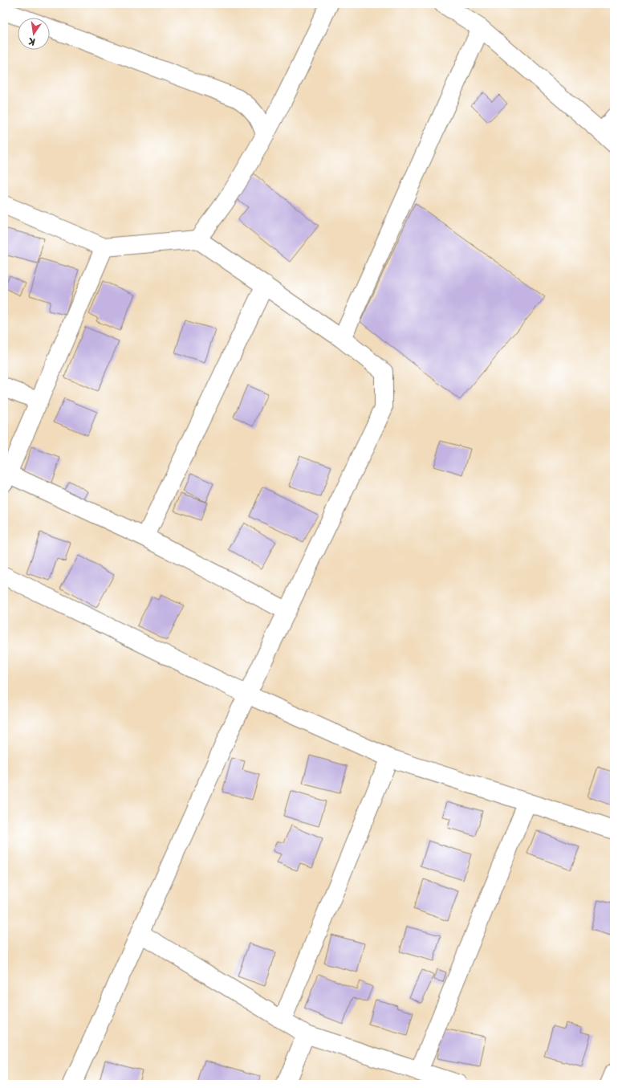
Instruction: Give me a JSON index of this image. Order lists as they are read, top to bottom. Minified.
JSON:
{"north":"bottom"}
